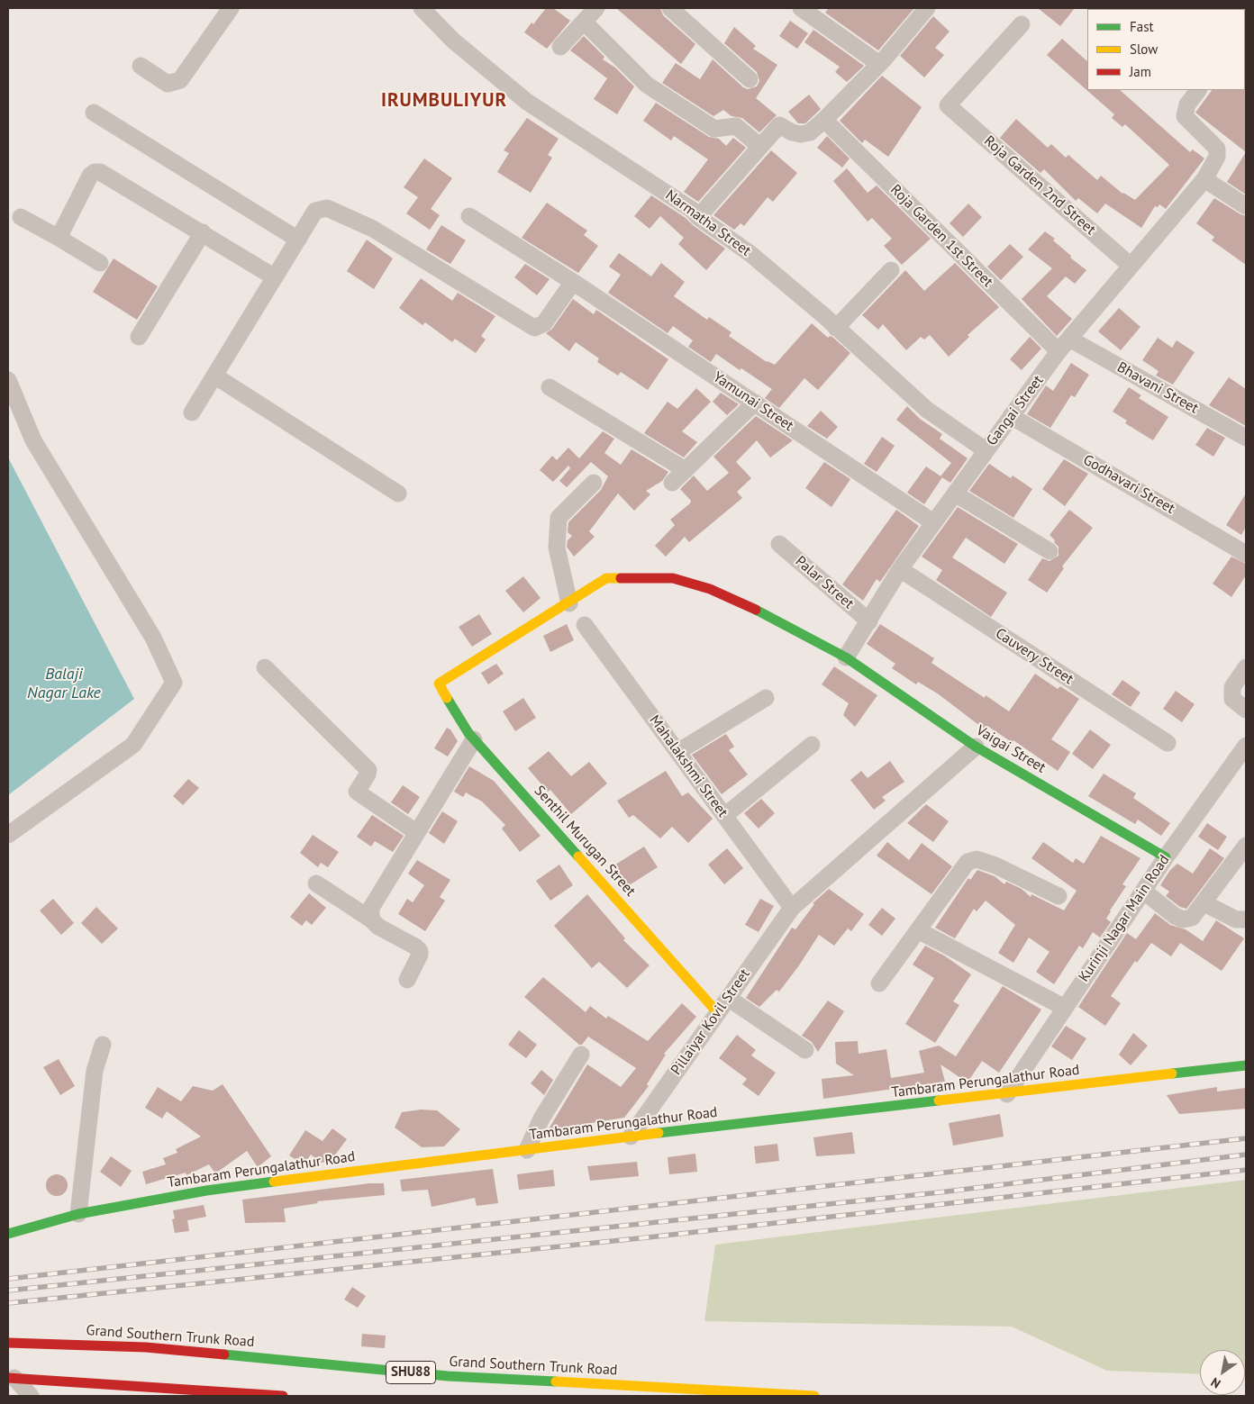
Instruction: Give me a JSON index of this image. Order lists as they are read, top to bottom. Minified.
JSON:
{"streets":{"street":["Roja Garden 2nd Street","Narmatha Street","Roja Garden 1st Street","Bhavani Street","Yamunai Street","Gangai Street","Godhavari Street","Palar Street","Cauvery Street","Vaigai Street","Mahalakshmi Street","Senthil Murugan Street","Kurinji Nagar Main Road","Pillaiyar Kovil Street","Tambaram Perungalathur Road","Grand Southern Trunk Road","SHU88"]},"crossings":[["Roja Garden 2nd Street","Gangai Street"],["Narmatha Street","Gangai Street"],["Roja Garden 1st Street","Gangai Street"],["Bhavani Street","Gangai Street"],["Yamunai Street","Gangai Street"],["Gangai Street","Godhavari Street"],["Gangai Street","Palar Street"],["Gangai Street","Cauvery Street"],["Gangai Street","Vaigai Street"],["Vaigai Street","Senthil Murugan Street"],["Vaigai Street","Kurinji Nagar Main Road"],["Vaigai Street","Pillaiyar Kovil Street"],["Mahalakshmi Street","Pillaiyar Kovil Street"],["Senthil Murugan Street","Pillaiyar Kovil Street"],["Kurinji Nagar Main Road","Tambaram Perungalathur Road"],["Pillaiyar Kovil Street","Tambaram Perungalathur Road"]],"districts":["IRUMBULIYUR"],"water":["Balaji Nagar Lake"],"legend":["Fast","Slow","Jam"],"north":"bottom left"}
